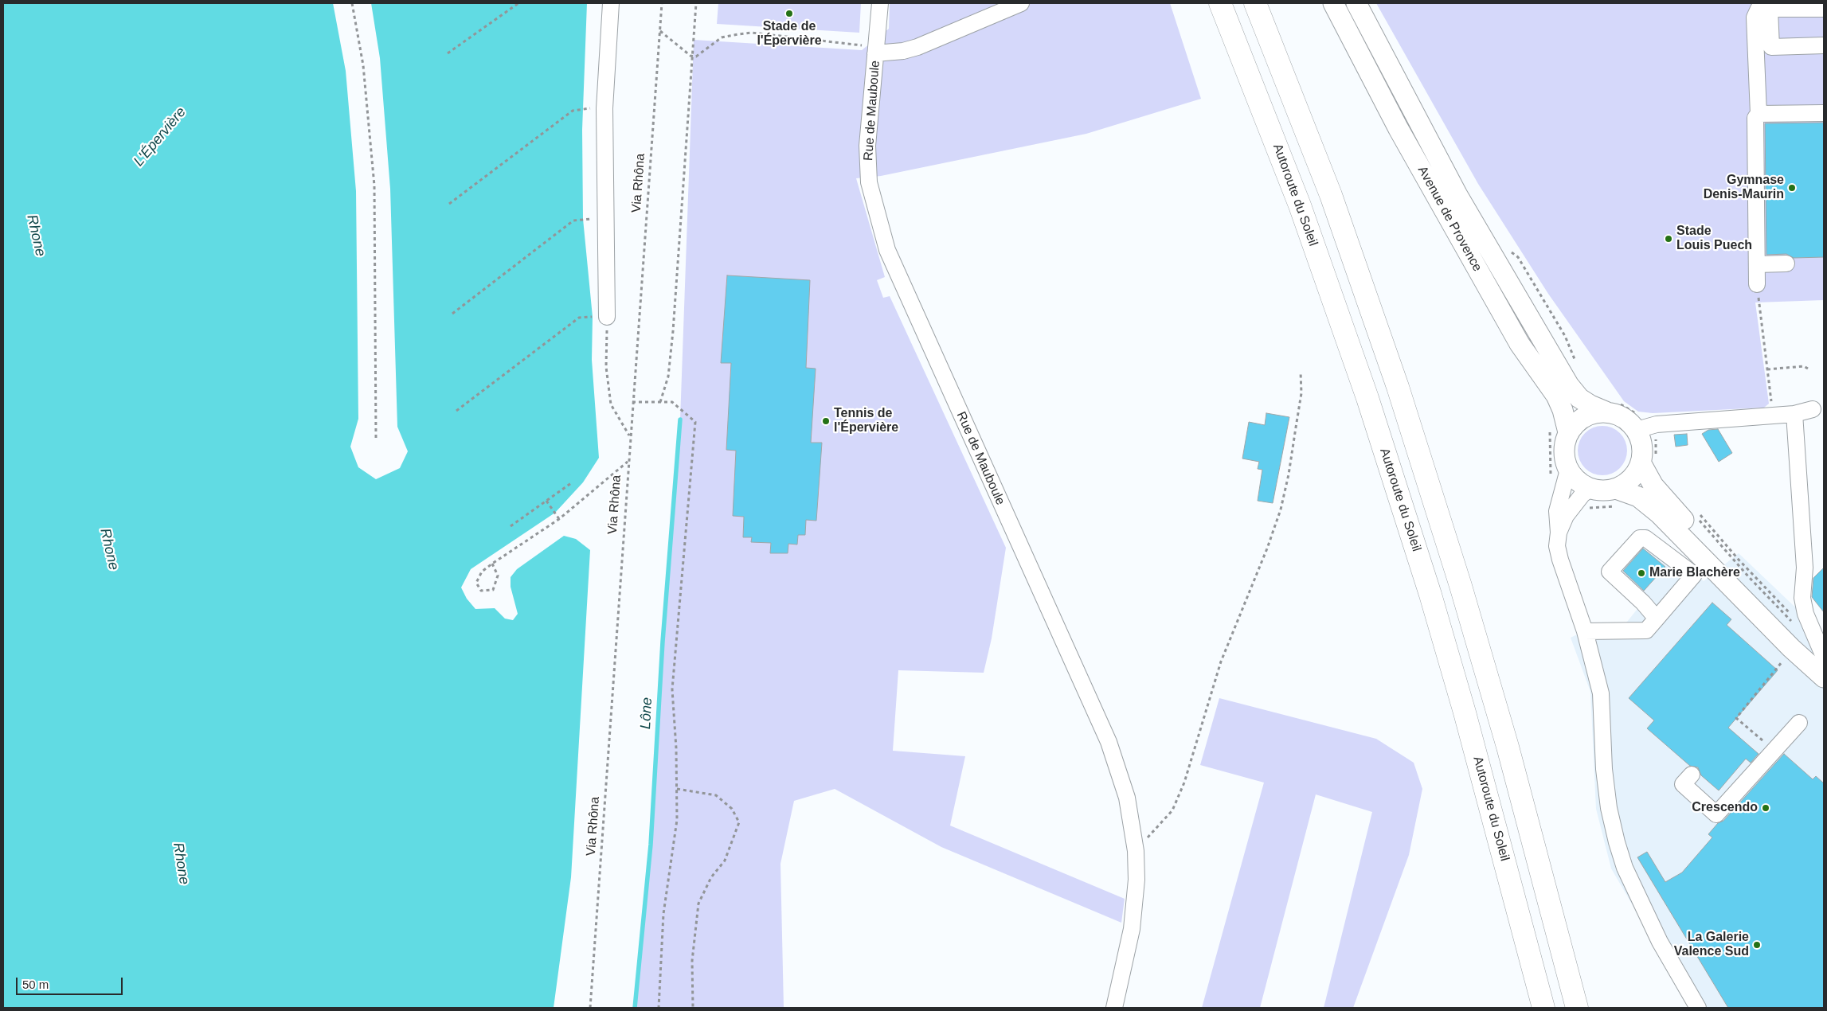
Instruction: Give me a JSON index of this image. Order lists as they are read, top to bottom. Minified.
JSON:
{"streets":{"highway":["Autoroute du Soleil"],"main road":["Avenue de Provence"],"street":["Rue de Mauboule"],"path":["Via Rhôna"]},"water":["L'Épervière","Rhone","Lône"],"places":["Stade de l'Épervière","Gymnase Denis-Maurin","Stade Louis Puech","Tennis de l'Épervière","Marie Blachère","Crescendo","La Galerie Valence Sud"],"scale_bar":"50 m"}
